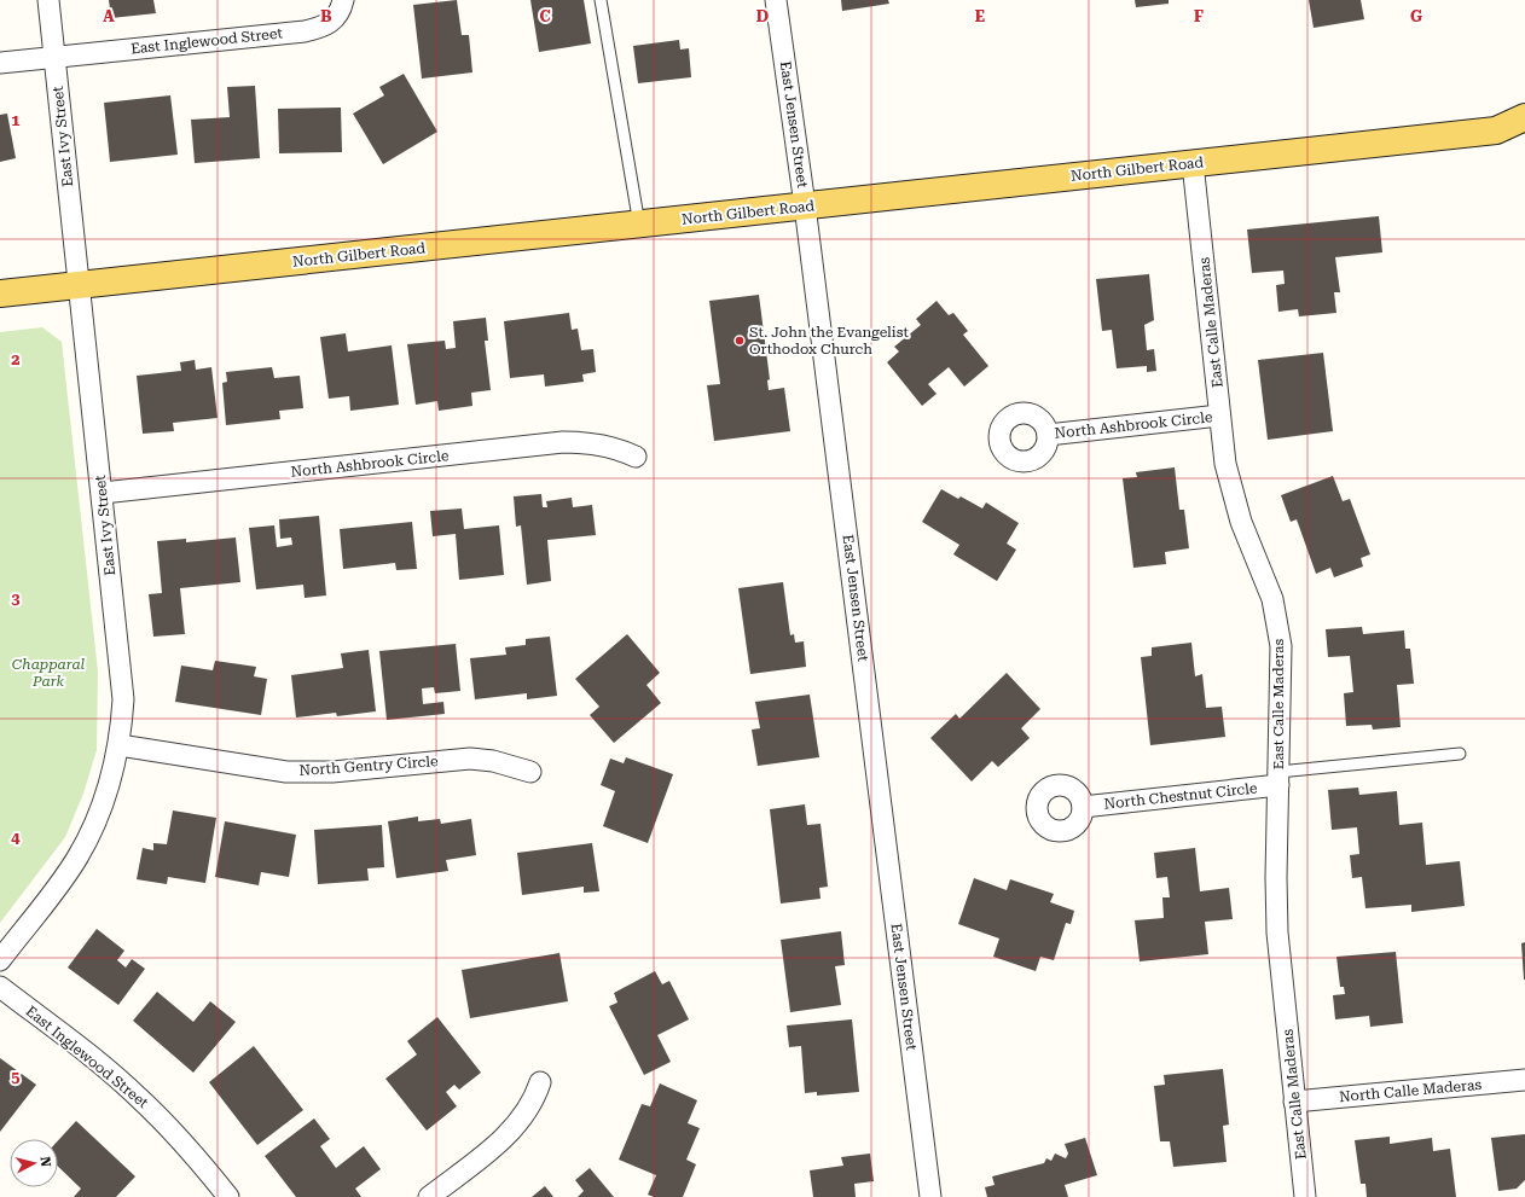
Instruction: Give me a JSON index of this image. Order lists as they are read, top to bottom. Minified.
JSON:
{"streets":{"main road":["North Gilbert Road"],"street":["East Inglewood Street","East Jensen Street","East Ivy Street","East Calle Maderas","North Ashbrook Circle","North Gentry Circle","North Chestnut Circle","North Calle Maderas"]},"crossings":[["East Inglewood Street","East Ivy Street"],["East Jensen Street","North Gilbert Road"],["East Ivy Street","North Gilbert Road"],["East Ivy Street","North Ashbrook Circle"],["East Ivy Street","North Gentry Circle"],["North Gilbert Road","East Calle Maderas"],["East Calle Maderas","North Ashbrook Circle"],["East Calle Maderas","North Chestnut Circle"],["East Calle Maderas","North Calle Maderas"]],"parks":["Chapparal Park"],"places":["St. John the Evangelist Orthodox Church"],"north":"right","grid":{"columns":["A","B","C","D","E","F","G"],"rows":["1","2","3","4","5"]}}
